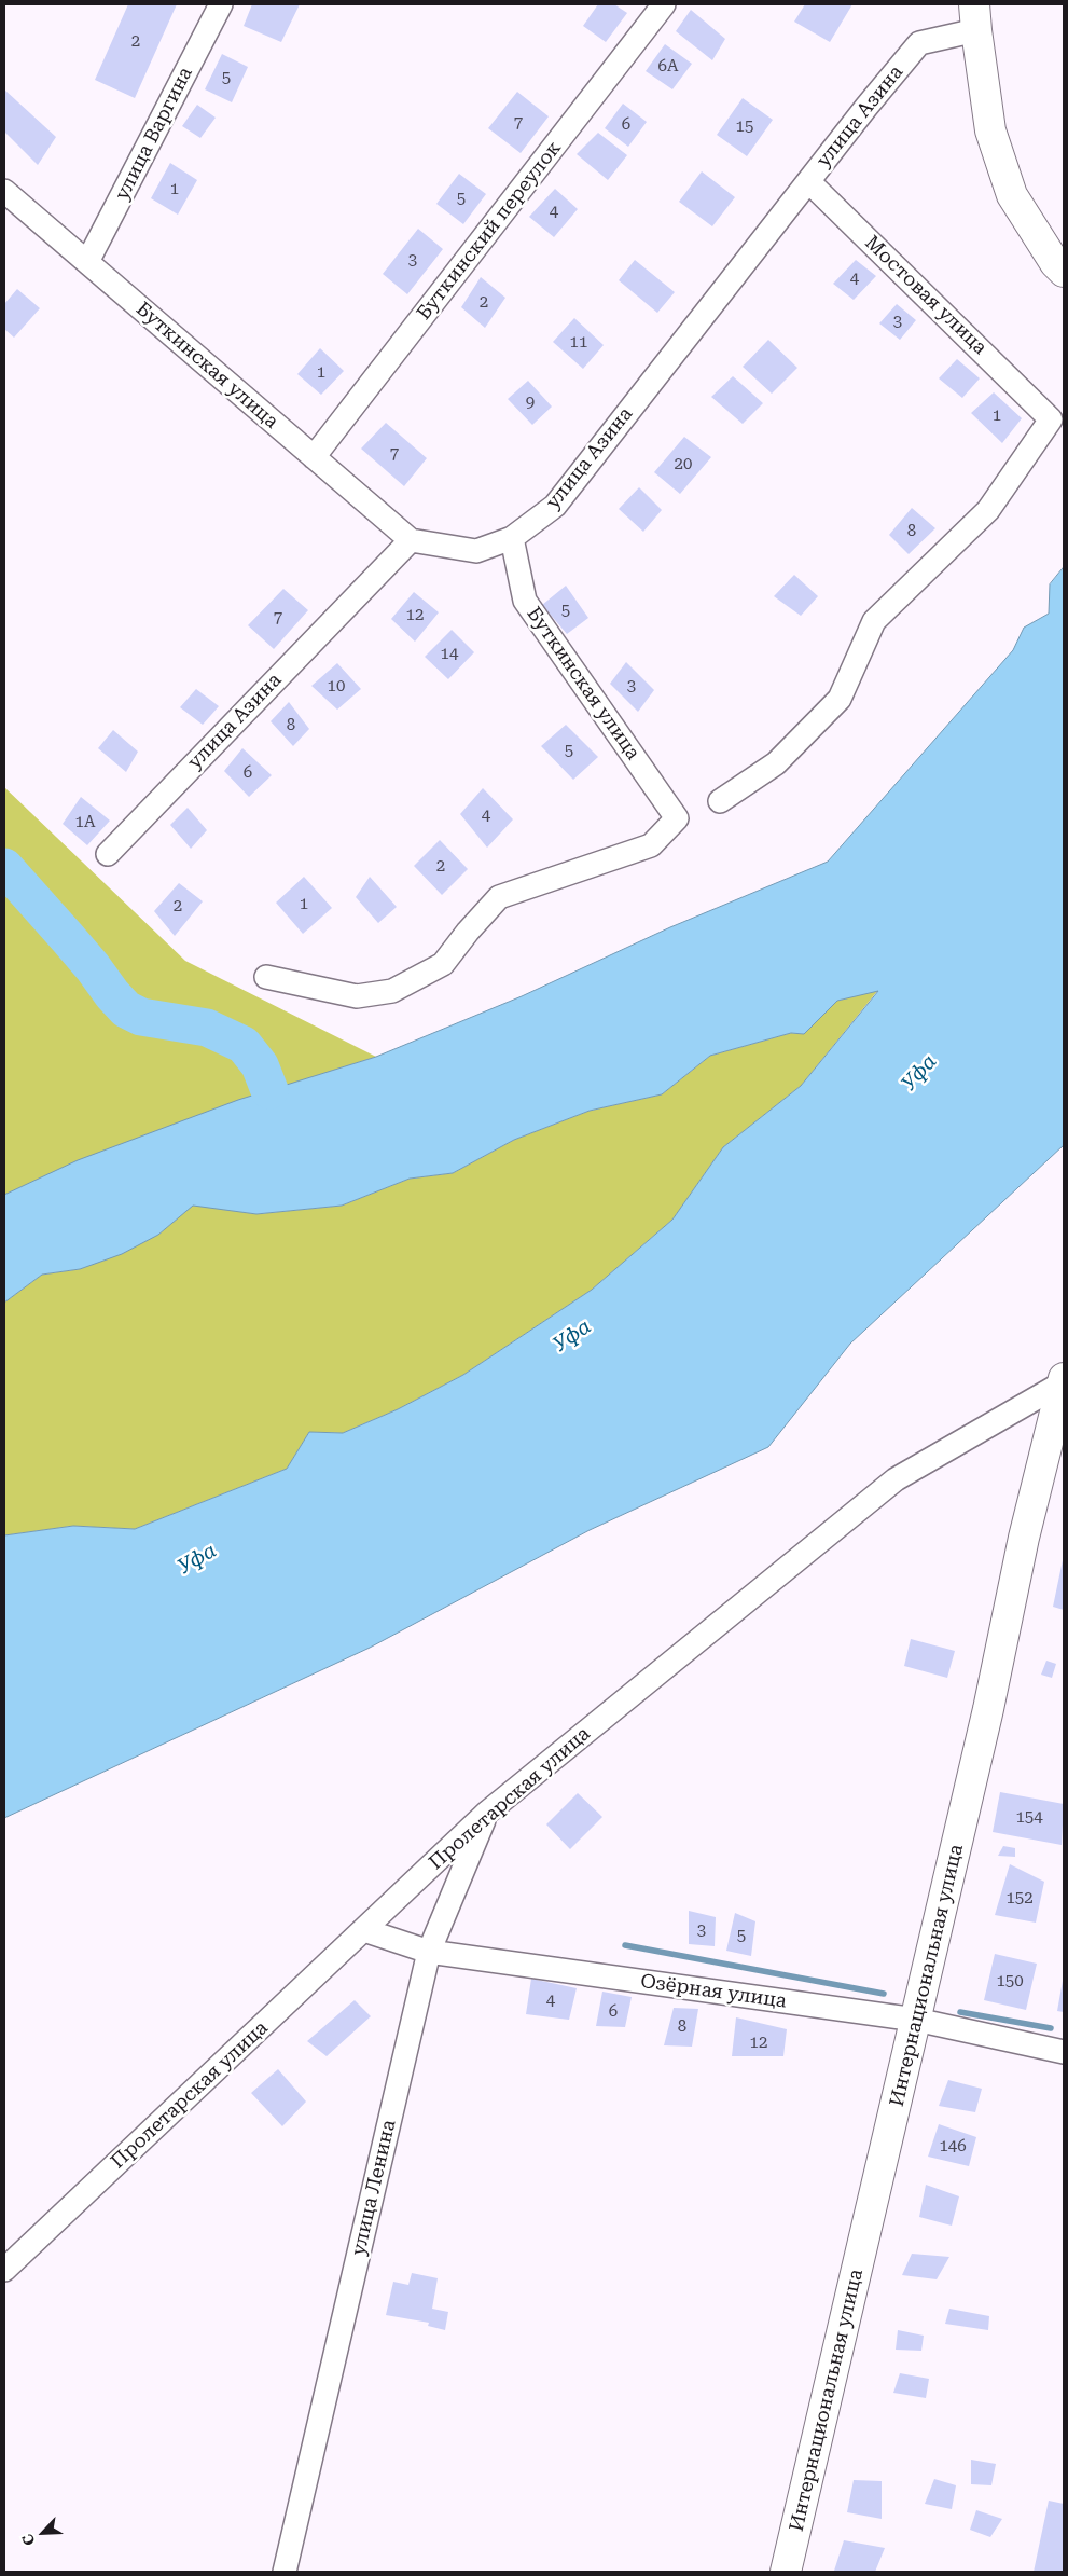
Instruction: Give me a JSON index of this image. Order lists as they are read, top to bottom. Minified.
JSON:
{"streets":{"main road":["Интернациональная улица"],"street":["улица Азина","улица Варгина","Буткинский переулок","Мостовая улица","Буткинская улица","Пролетарская улица","Озёрная улица","улица Ленина"]},"crossings":[["улица Азина","Мостовая улица"],["улица Азина","Буткинская улица"],["улица Варгина","Буткинская улица"],["Буткинский переулок","Буткинская улица"],["Пролетарская улица","Интернациональная улица"],["Пролетарская улица","Озёрная улица"],["Пролетарская улица","улица Ленина"],["Интернациональная улица","Озёрная улица"],["Озёрная улица","улица Ленина"]],"water":["Уфа"],"house_numbers":["2","6А","5","7","6","15","1","5","4","3","4","2","3","11","1","9","1","7","20","8","5","12","7","14","10","3","8","5","6","4","1А","2","1","2","154","152","3","5","150","4","6","8","12","146"],"north":"bottom left"}
